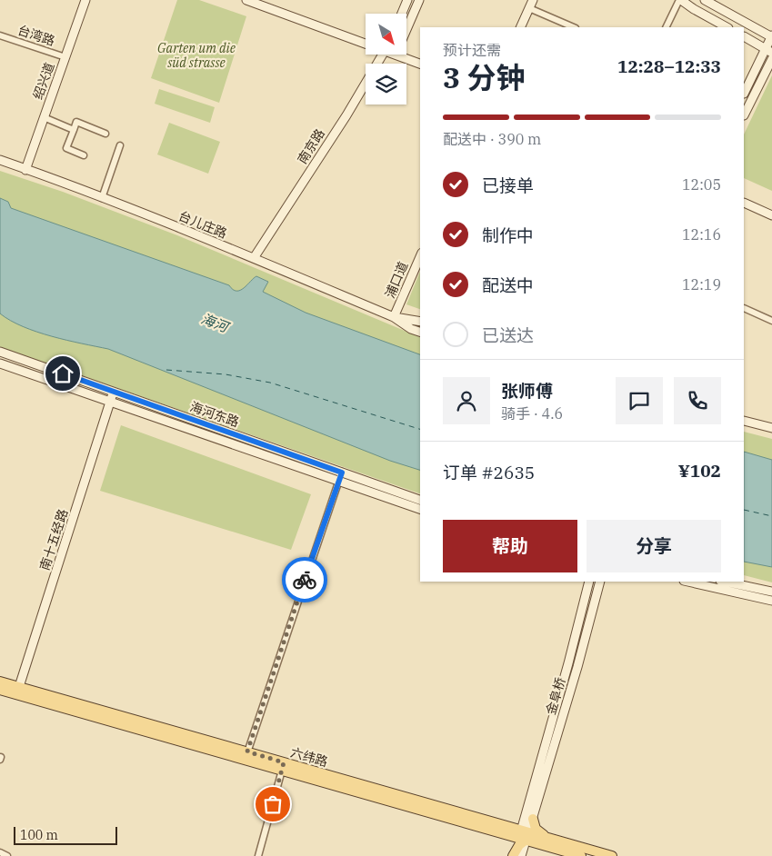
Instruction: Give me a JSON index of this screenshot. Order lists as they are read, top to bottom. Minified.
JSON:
{"streets":{"main road":["绍兴道","南京路","台儿庄路","浦口道","海河东路","南十五经路","金阜桥","六纬路"],"street":["台湾路"]},"crossings":[["台湾路","绍兴道"],["绍兴道","台儿庄路"],["南京路","台儿庄路"],["台儿庄路","浦口道"],["海河东路","南十五经路"],["南十五经路","六纬路"]],"water":["海河"],"parks":["Garten um die süd strasse"],"scale_bar":"100 m","north":"bottom right","page":{"heading":["3 分钟","预计还需","12:28–12:33"],"panel":["张师傅","骑手 · 4.6","订单 #2635","¥102"],"bar":"配送中 · 390 m","list":[["已接单","12:05"],["制作中","12:16"],["配送中","12:19"],"已送达"],"buttons":["帮助","分享"],"scale":"100 m"}}
